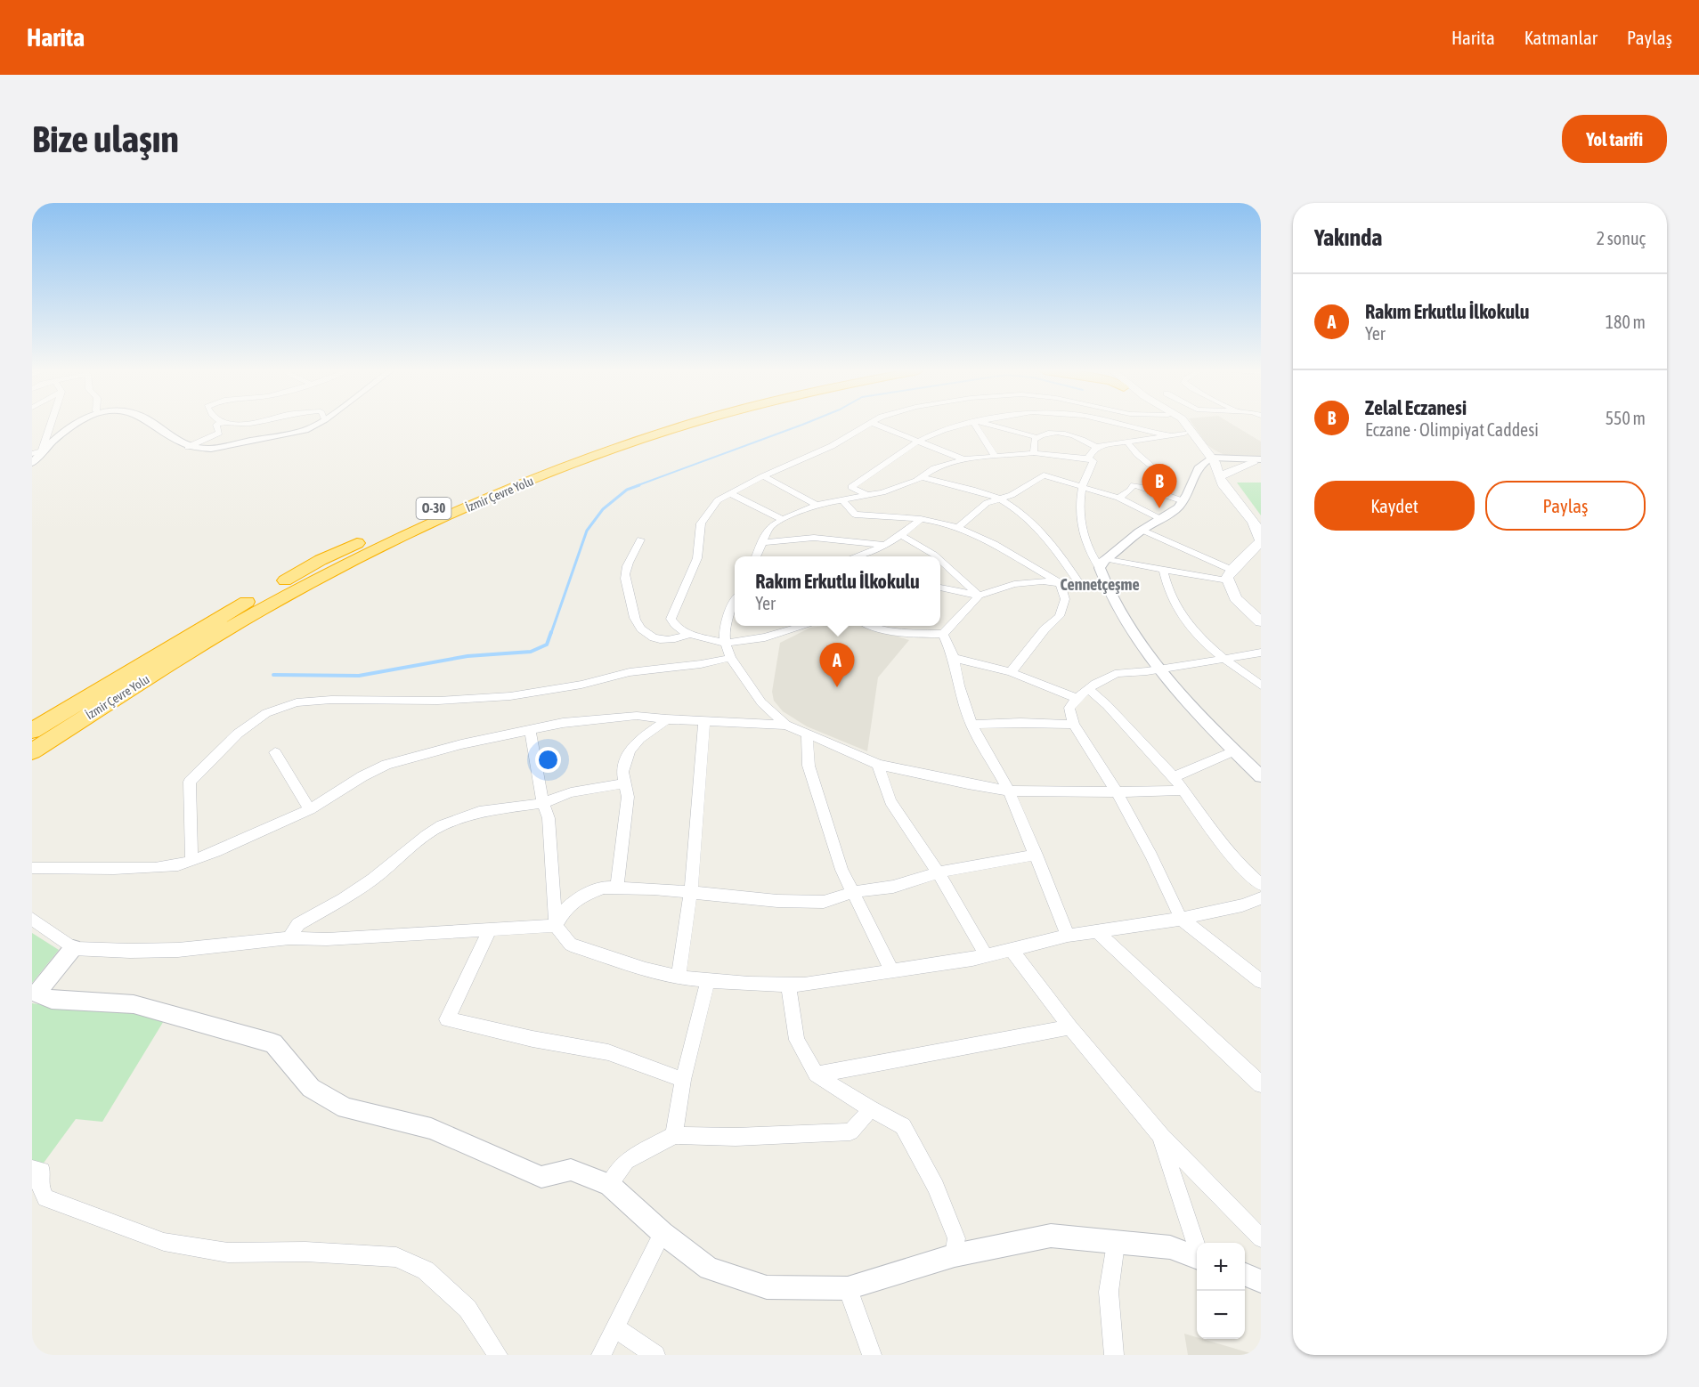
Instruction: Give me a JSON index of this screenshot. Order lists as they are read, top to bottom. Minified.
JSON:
{"streets":{"highway":["İzmir Çevre Yolu","O-30"]},"districts":["Cennetçeşme"],"page":{"header":"Harita","nav":["Harita","Katmanlar","Paylaş"],"buttons":["Yol tarifi",["Kaydet","Paylaş"]],"title":"Bize ulaşın","heading":["Yakında","2 sonuç"],"list":[{"mark":"A","name":"Rakım Erkutlu İlkokulu","note":"Yer","value":"180 m"},{"mark":"B","name":"Zelal Eczanesi","note":"Eczane · Olimpiyat Caddesi","value":"550 m"}],"pins":["B","A"],"popup":["Rakım Erkutlu İlkokulu","Yer"],"map_buttons":["+","−"]}}
